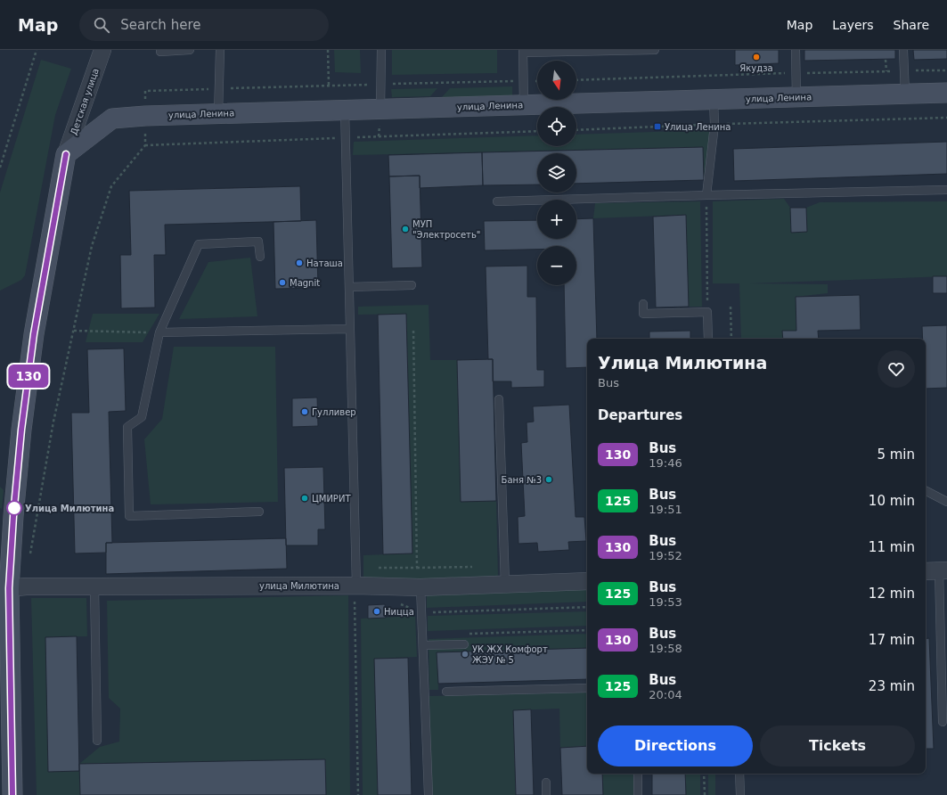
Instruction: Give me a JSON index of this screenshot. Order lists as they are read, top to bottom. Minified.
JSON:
{"streets":{"main road":["улица Ленина"],"street":["Детская улица","улица Милютина"]},"crossings":[["улица Ленина","Детская улица"]],"places":{"other":["Якудза","МУП \"Электросеть\"","Наташа","Magnit","Гулливер","Баня №3","ЦМИРИТ","Улица Милютина","Ницца","УК ЖХ Комфорт ЖЭУ № 5"],"transit":["Улица Ленина"]},"lines":["bus line 130"],"north":"bottom","page":{"header":"Map","search":"Search here","nav":["Map","Layers","Share"],"on_map":"130","map_buttons":["+","−"],"heading":[["Улица Милютина","Bus"],"Departures"],"list":[{"mark":"130","name":"Bus","note":"19:46","value":"5 min"},{"mark":"125","name":"Bus","note":"19:51","value":"10 min"},{"mark":"130","name":"Bus","note":"19:52","value":"11 min"},{"mark":"125","name":"Bus","note":"19:53","value":"12 min"},{"mark":"130","name":"Bus","note":"19:58","value":"17 min"},{"mark":"125","name":"Bus","note":"20:04","value":"23 min"}],"buttons":["Directions","Tickets"]}}
